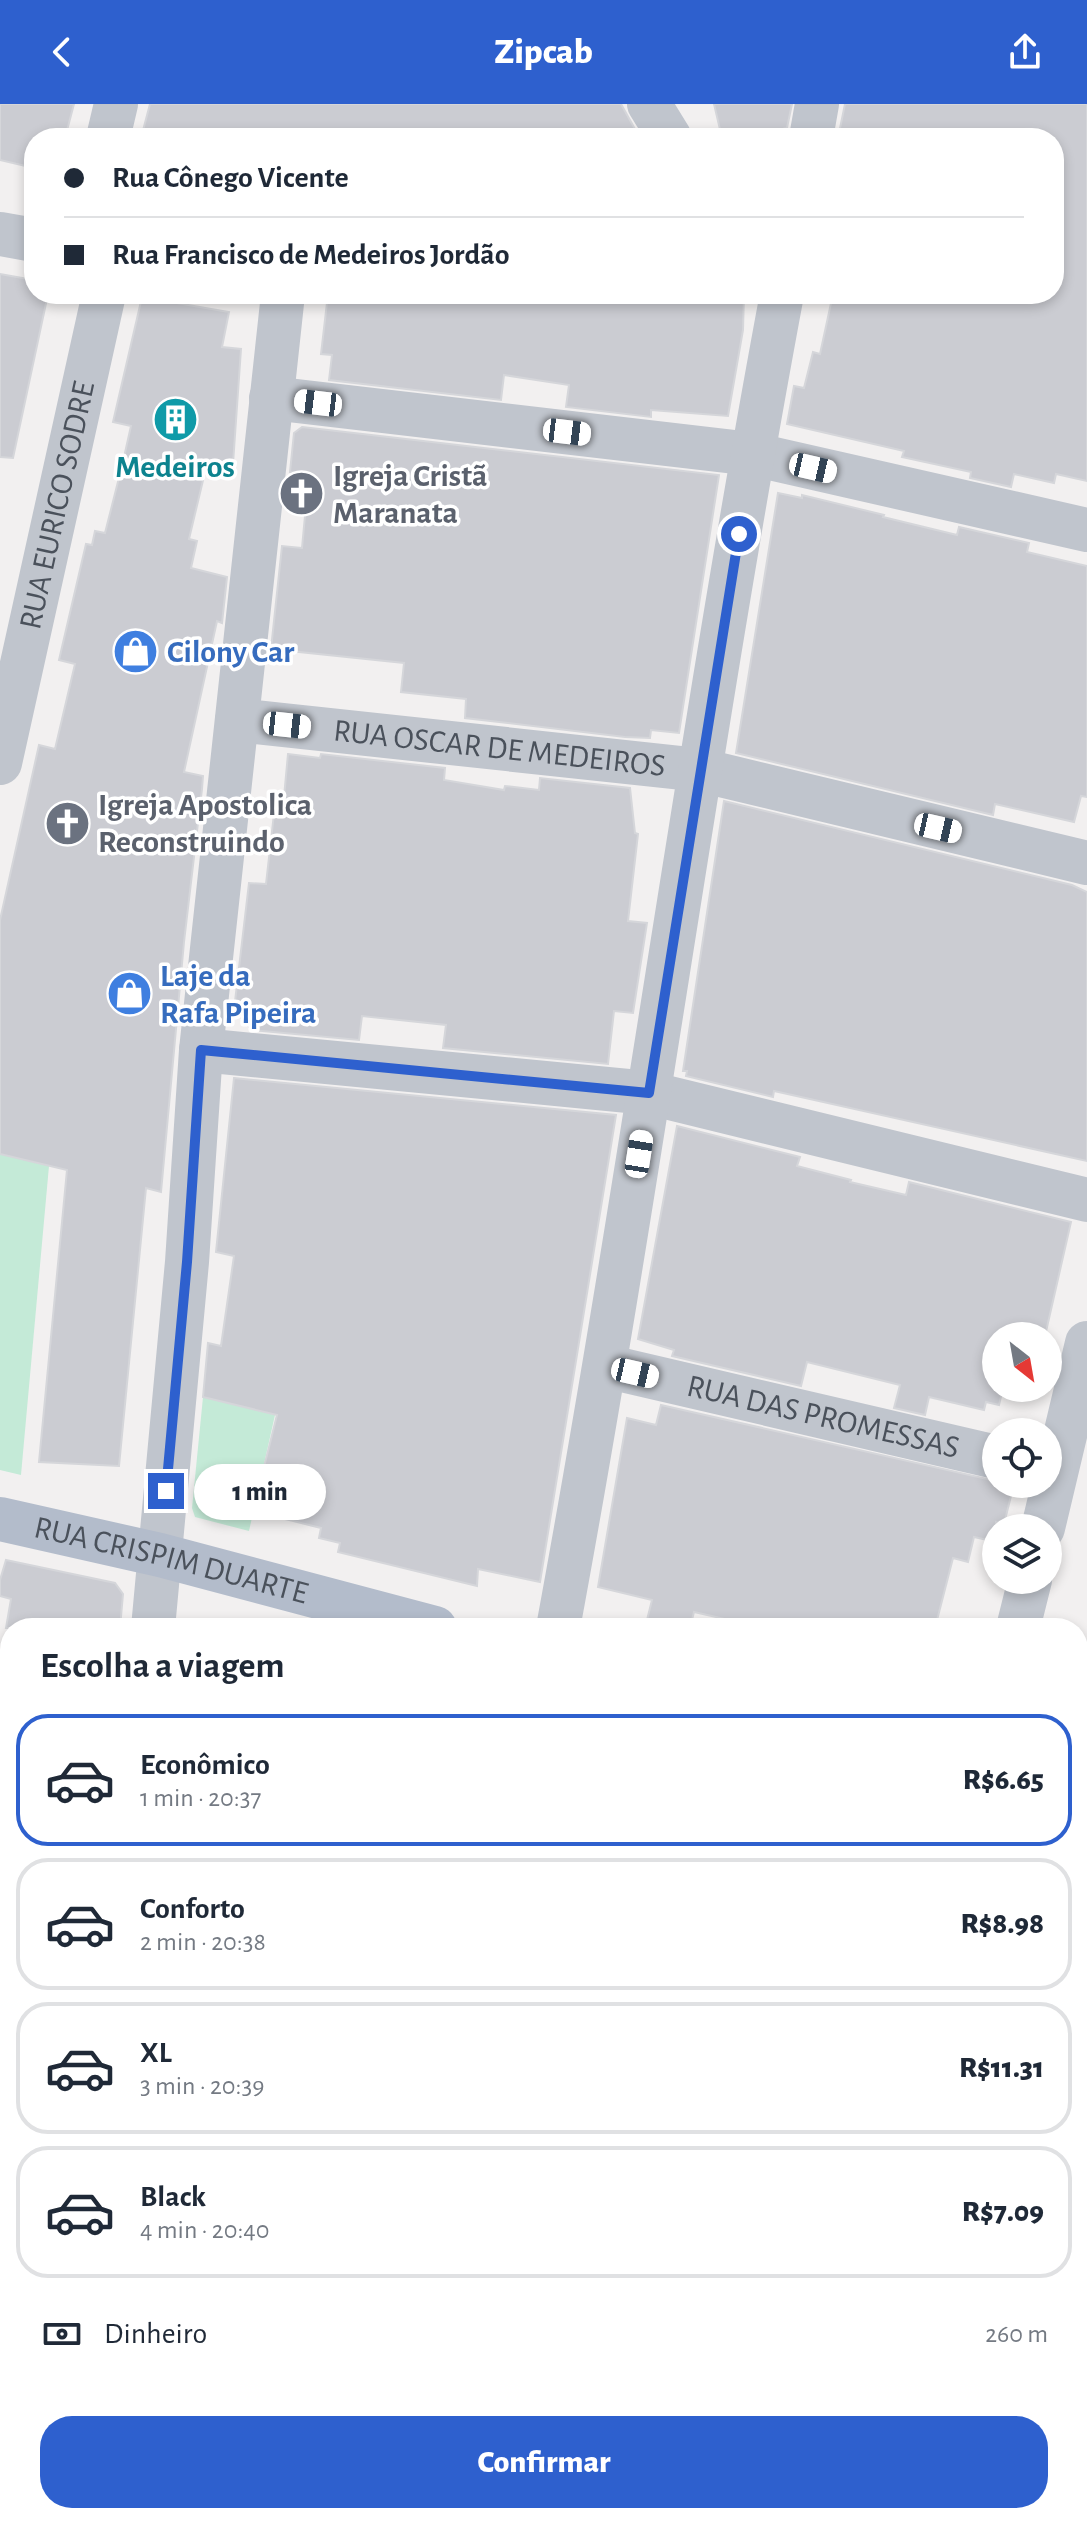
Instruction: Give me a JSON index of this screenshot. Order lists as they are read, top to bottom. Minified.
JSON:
{"streets":{"main road":["RUA CRISPIM DUARTE"],"street":["RUA EURICO SODRE","RUA OSCAR DE MEDEIROS","RUA DAS PROMESSAS"]},"places":{"building":["Medeiros"],"church":["Igreja Cristã Maranata","Igreja Apostolica Reconstruindo"],"shop":["Cilony Car","Laje da Rafa Pipeira"]},"north":"bottom right","page":{"header":"Zipcab","banner":["Rua Cônego Vicente","Rua Francisco de Medeiros Jordão"],"bubble":"1 min","heading":"Escolha a viagem","list":[{"name":"Econômico","note":"1 min · 20:37","value":"R$6.65"},{"name":"Conforto","note":"2 min · 20:38","value":"R$8.98"},{"name":"XL","note":"3 min · 20:39","value":"R$11.31"},{"name":"Black","note":"4 min · 20:40","value":"R$7.09"}],"pay":["Dinheiro","260 m"],"buttons":"Confirmar"}}
